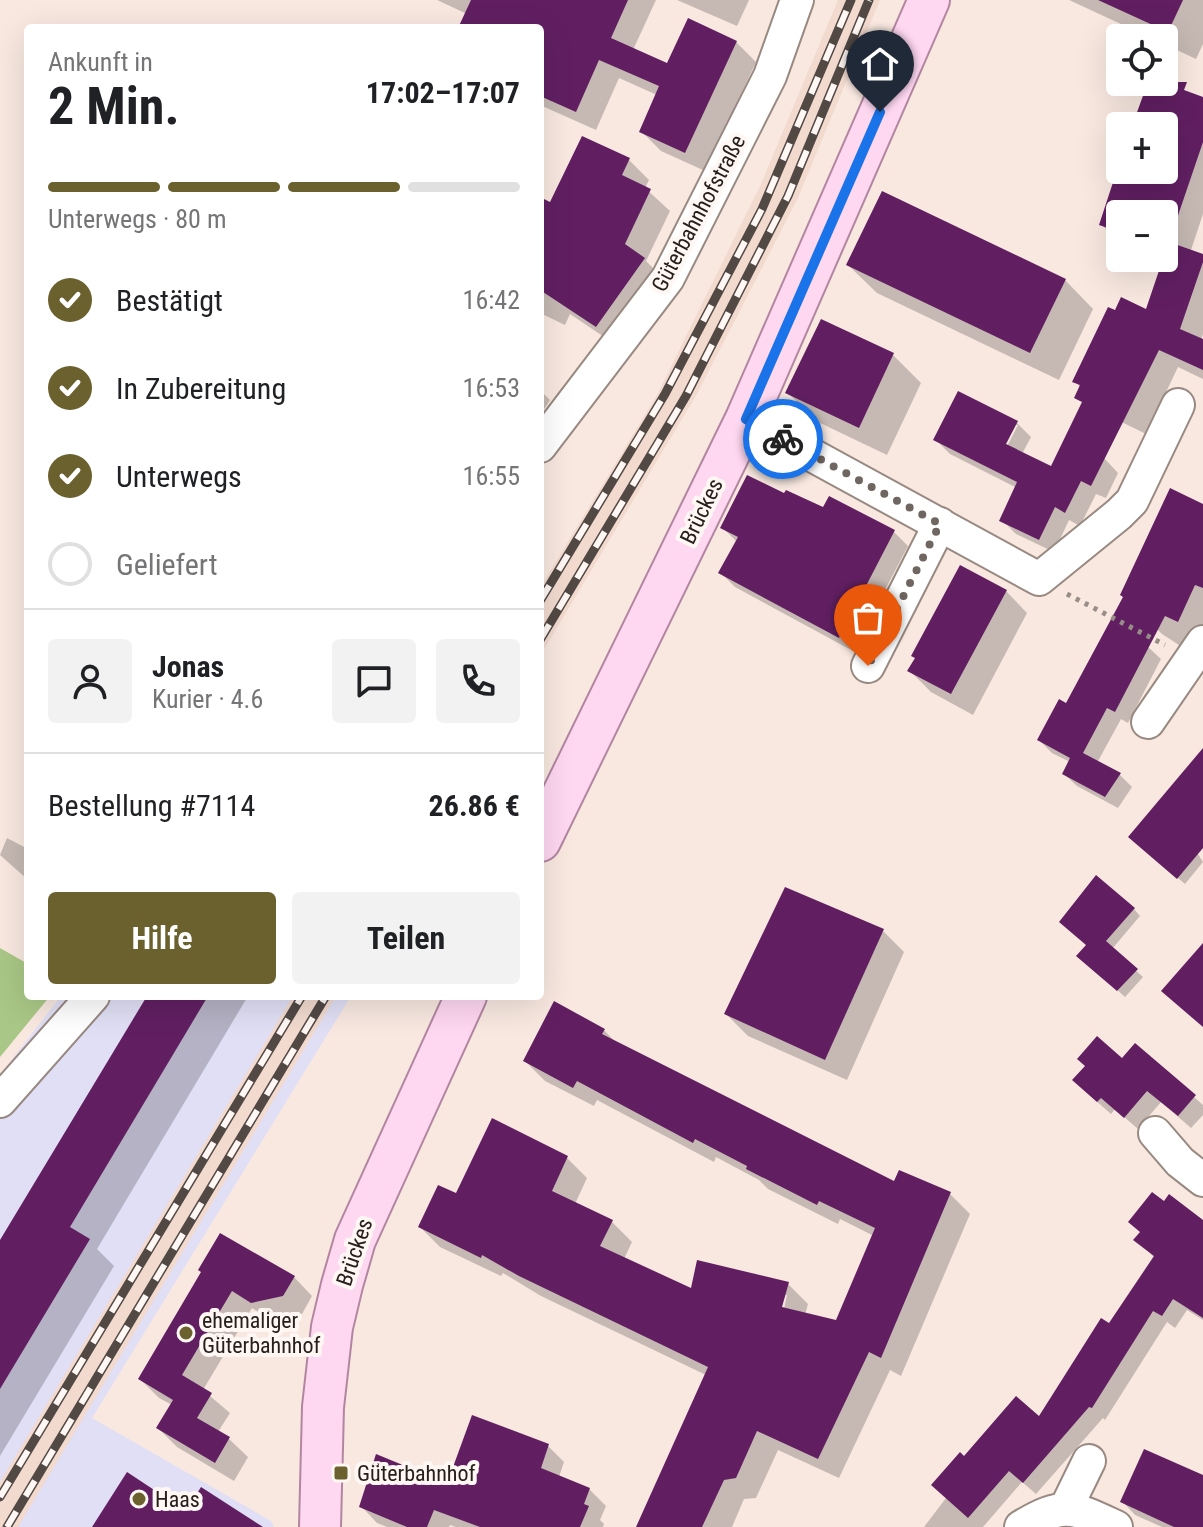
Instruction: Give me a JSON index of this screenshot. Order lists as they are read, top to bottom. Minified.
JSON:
{"streets":{"main road":["Brückes"],"street":["Güterbahnhofstraße"]},"places":{"other":["ehemaliger Güterbahnhof","Haas"],"transit":["Güterbahnhof"]},"page":{"map_buttons":["+","−"],"heading":["2 Min.","Ankunft in","17:02–17:07"],"panel":["Jonas","Kurier · 4.6","Bestellung #7114","26.86 €"],"bar":"Unterwegs · 80 m","list":[["Bestätigt","16:42"],["In Zubereitung","16:53"],["Unterwegs","16:55"],"Geliefert"],"buttons":["Hilfe","Teilen"]}}
